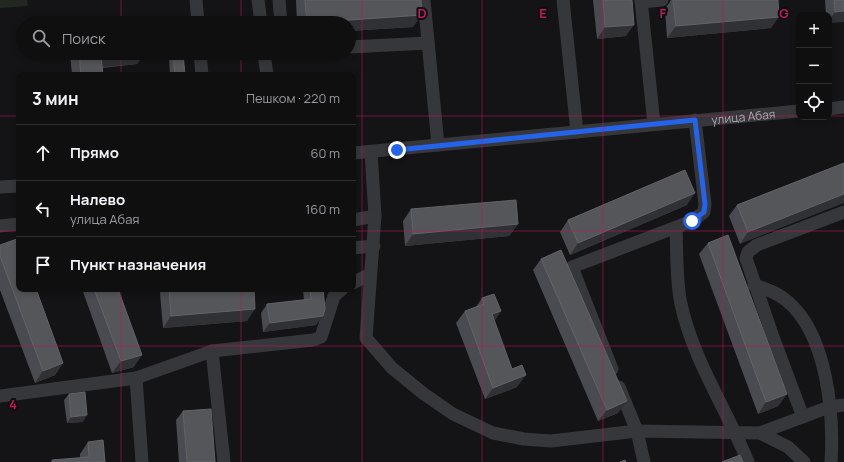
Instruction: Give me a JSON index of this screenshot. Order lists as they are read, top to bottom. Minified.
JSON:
{"streets":{"street":["улица Абая"]},"page":{"map_buttons":["+","−"],"search":"Поиск","heading":["3 мин","Пешком · 220 m"],"list":[["Прямо","60 m"],["Налево","улица Абая","160 m"],"Пункт назначения"]},"grid":{"columns":["D","E","F","G"],"rows":["4"]}}
